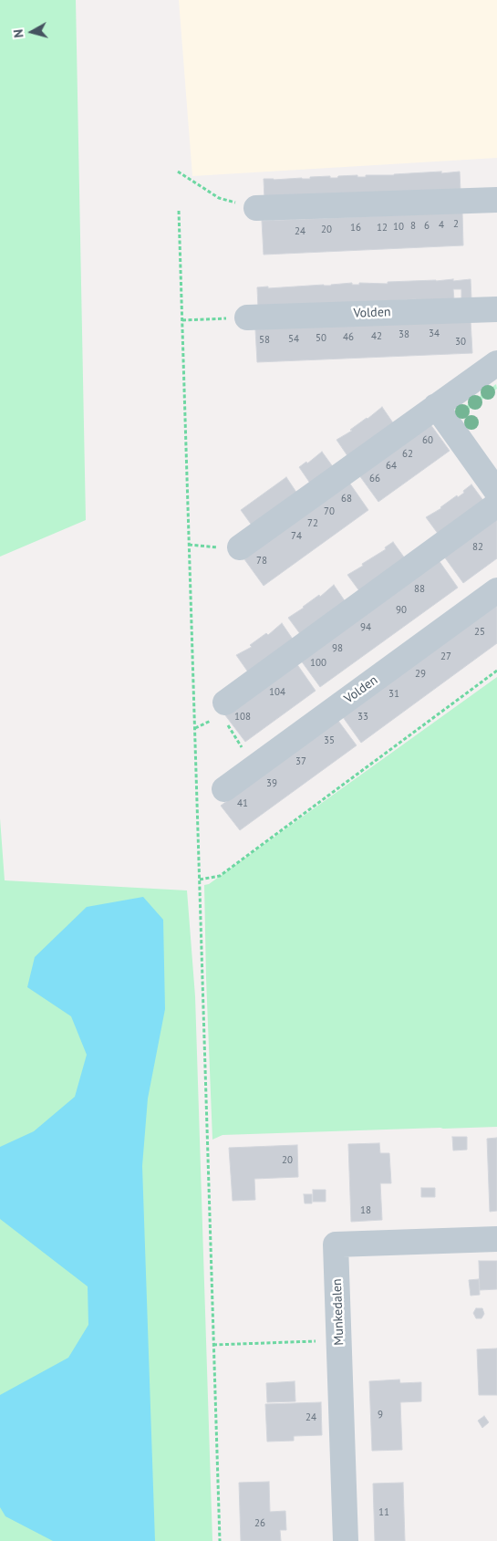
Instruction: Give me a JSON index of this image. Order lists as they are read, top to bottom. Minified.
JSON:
{"streets":{"street":["Volden","Munkedalen"]},"house_numbers":["2","4","8","6","10","16","12","20","24","34","38","42","46","50","54","58","30","60","62","64","66","68","70","72","74","82","78","88","90","94","25","98","27","100","29","104","31","108","33","35","37","39","41","20","18","9","24","11","26"],"north":"left"}
